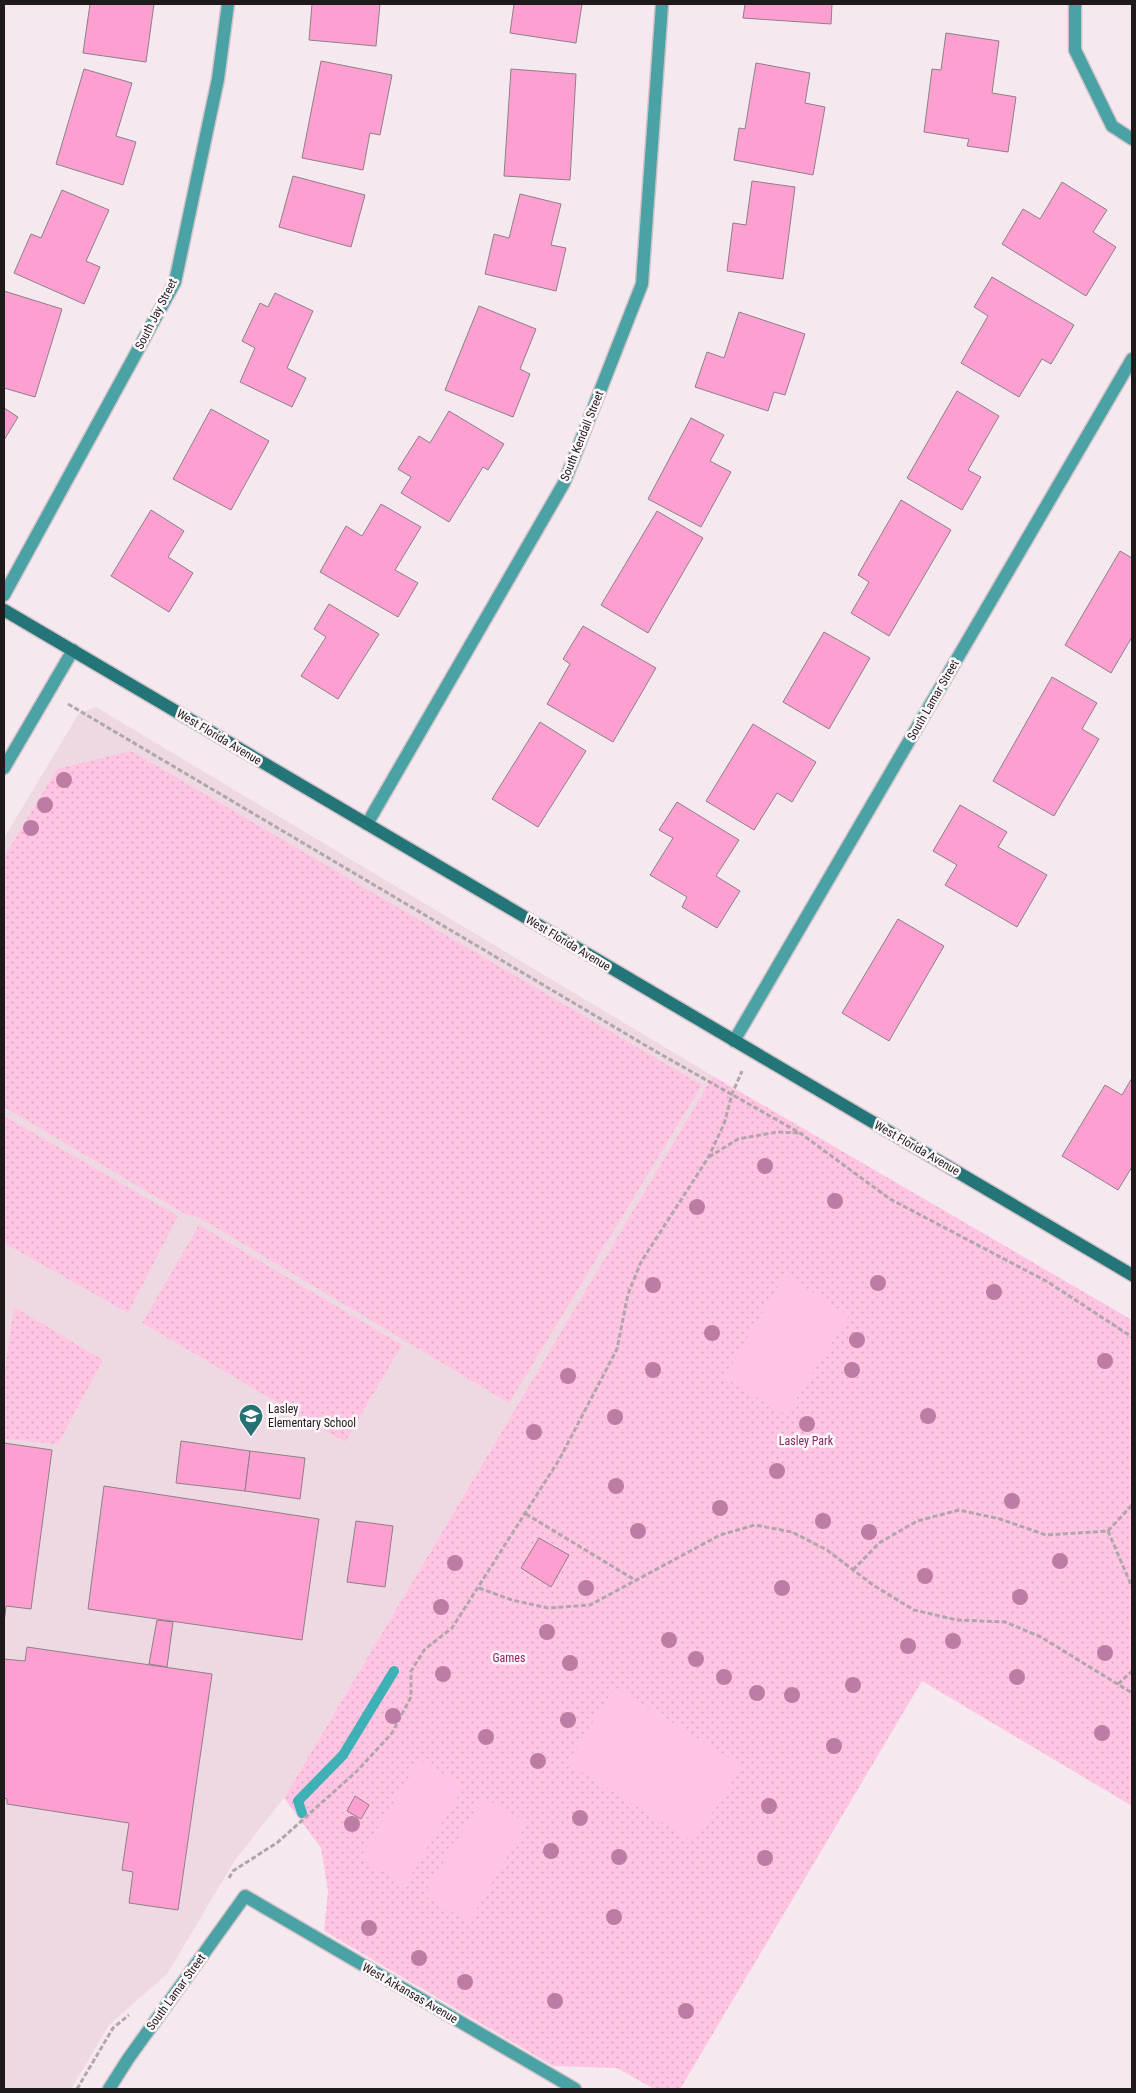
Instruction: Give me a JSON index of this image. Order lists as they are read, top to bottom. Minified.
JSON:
{"streets":{"street":["South Jay Street","South Kendall Street","South Lamar Street","West Florida Avenue","West Arkansas Avenue"]},"crossings":[["South Kendall Street","West Florida Avenue"],["South Lamar Street","West Florida Avenue"],["South Lamar Street","West Arkansas Avenue"]],"parks":["Lasley Park","Games"],"places":{"school or university":["Lasley Elementary School"]}}
